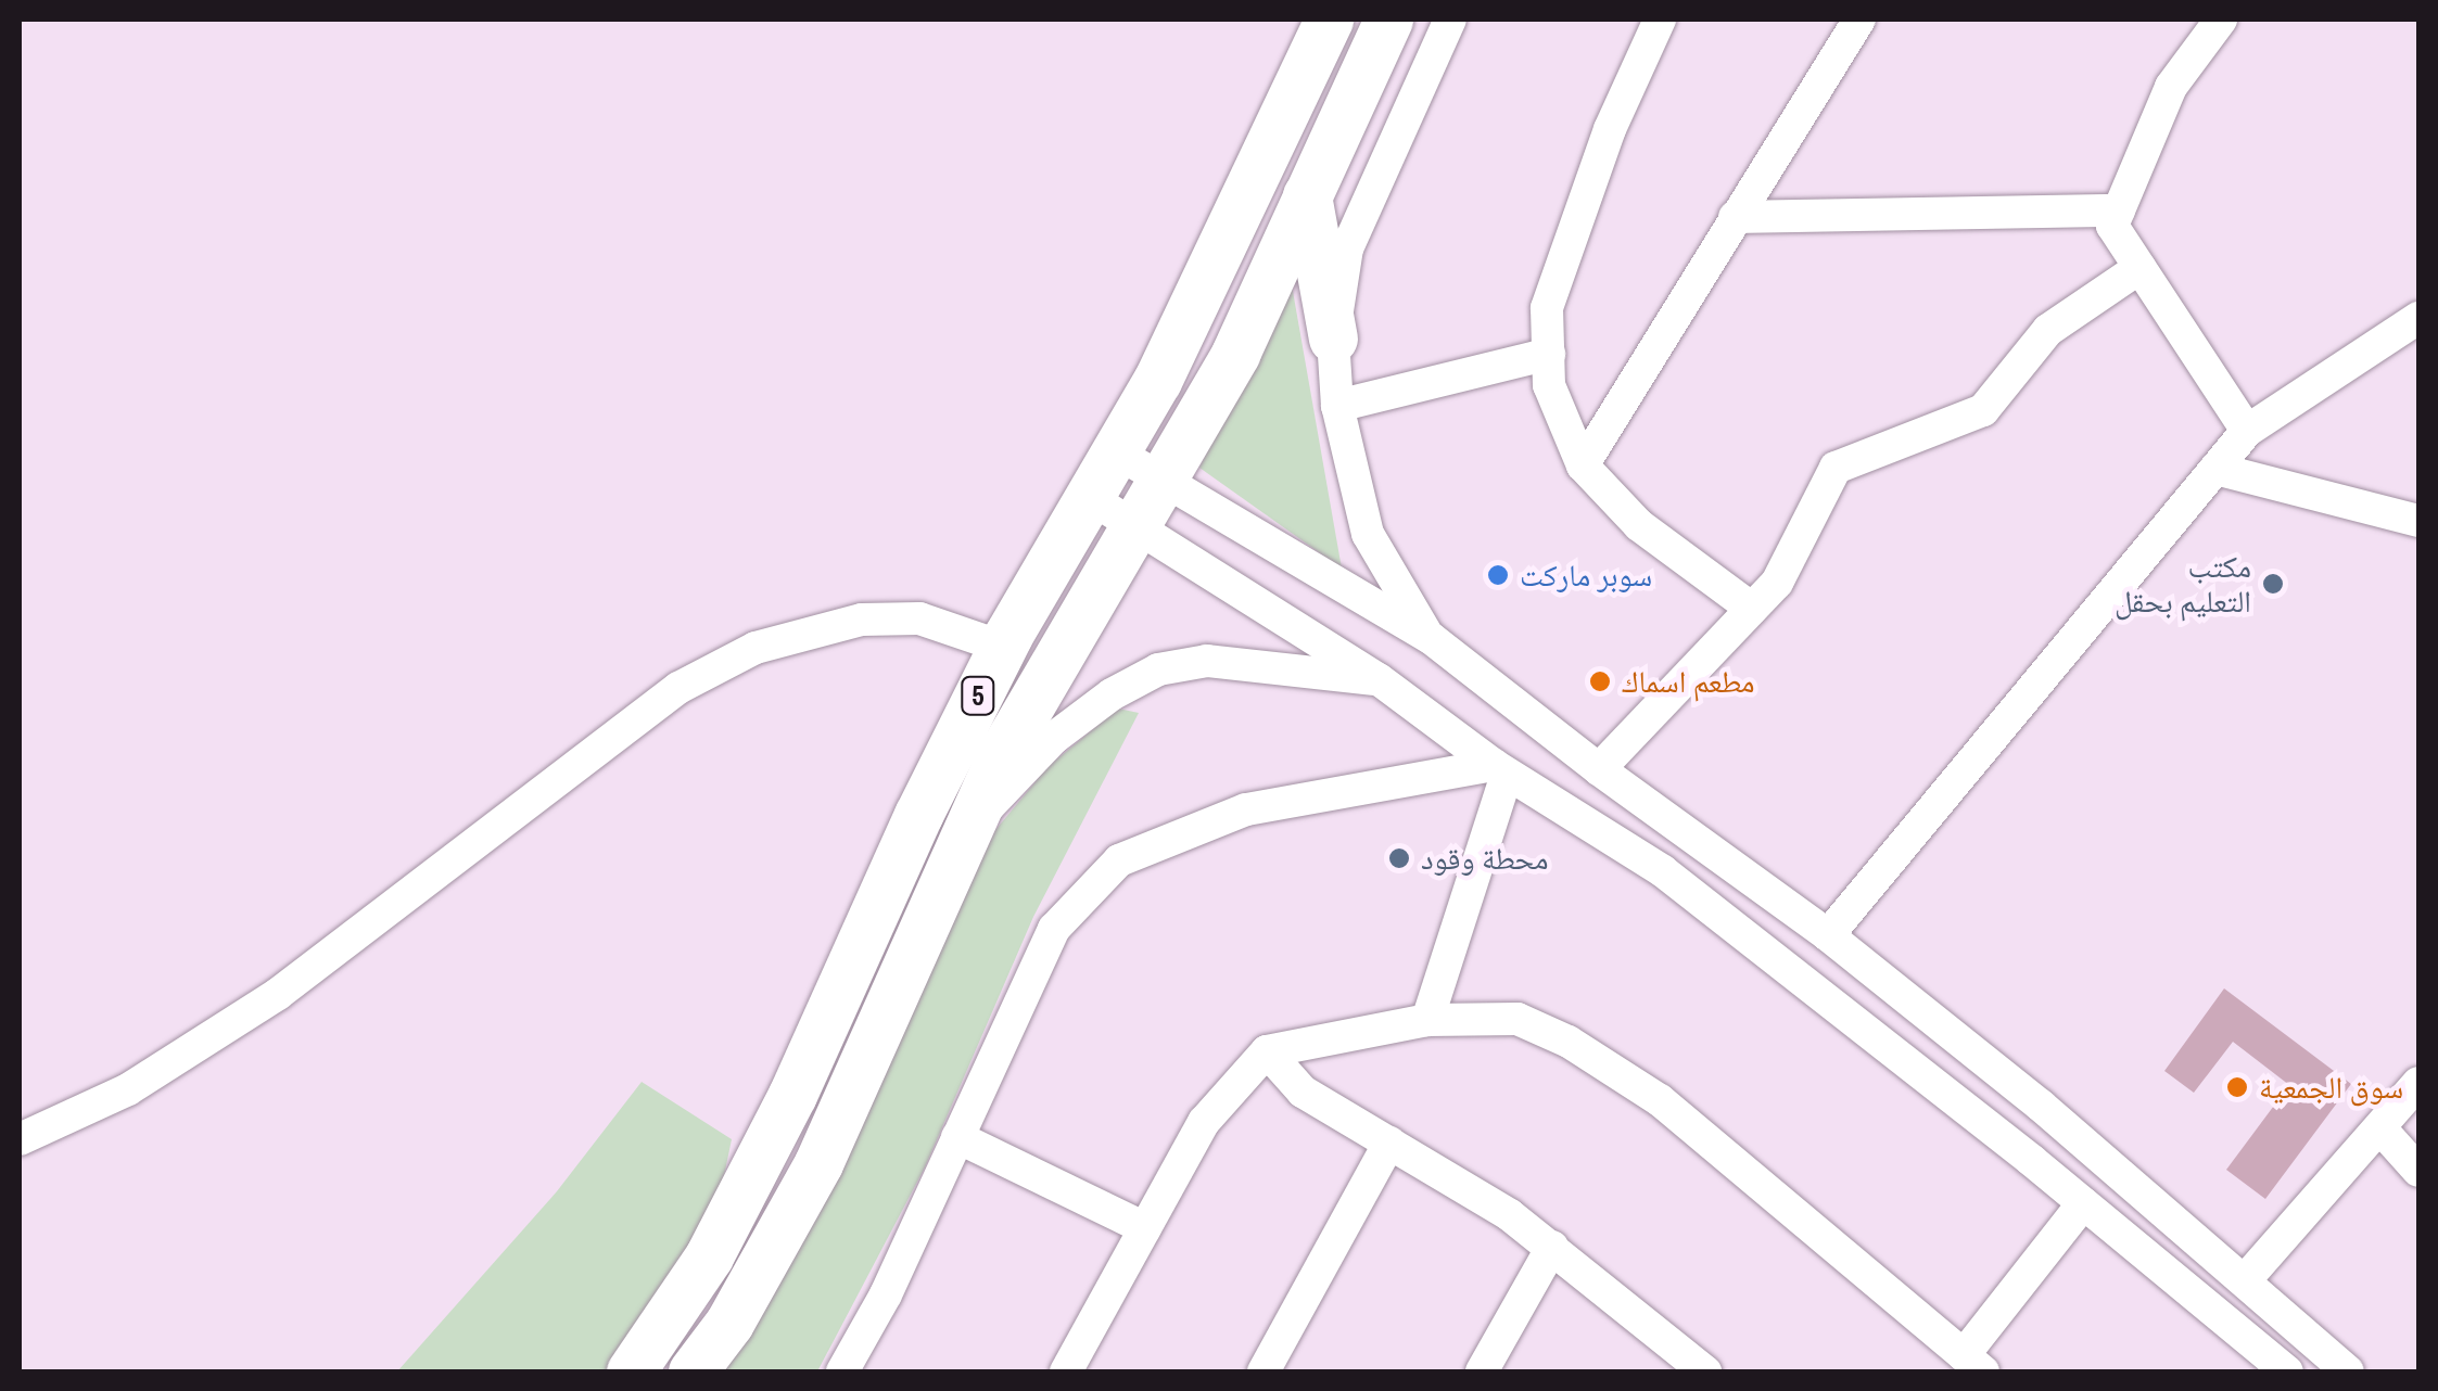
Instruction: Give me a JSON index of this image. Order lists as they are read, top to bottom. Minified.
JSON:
{"streets":{"highway":["5"]},"places":["سوبر ماركت","مكتب التعليم بحقل","مطعم اسماك","محطة وقود","سوق الجمعية"]}
